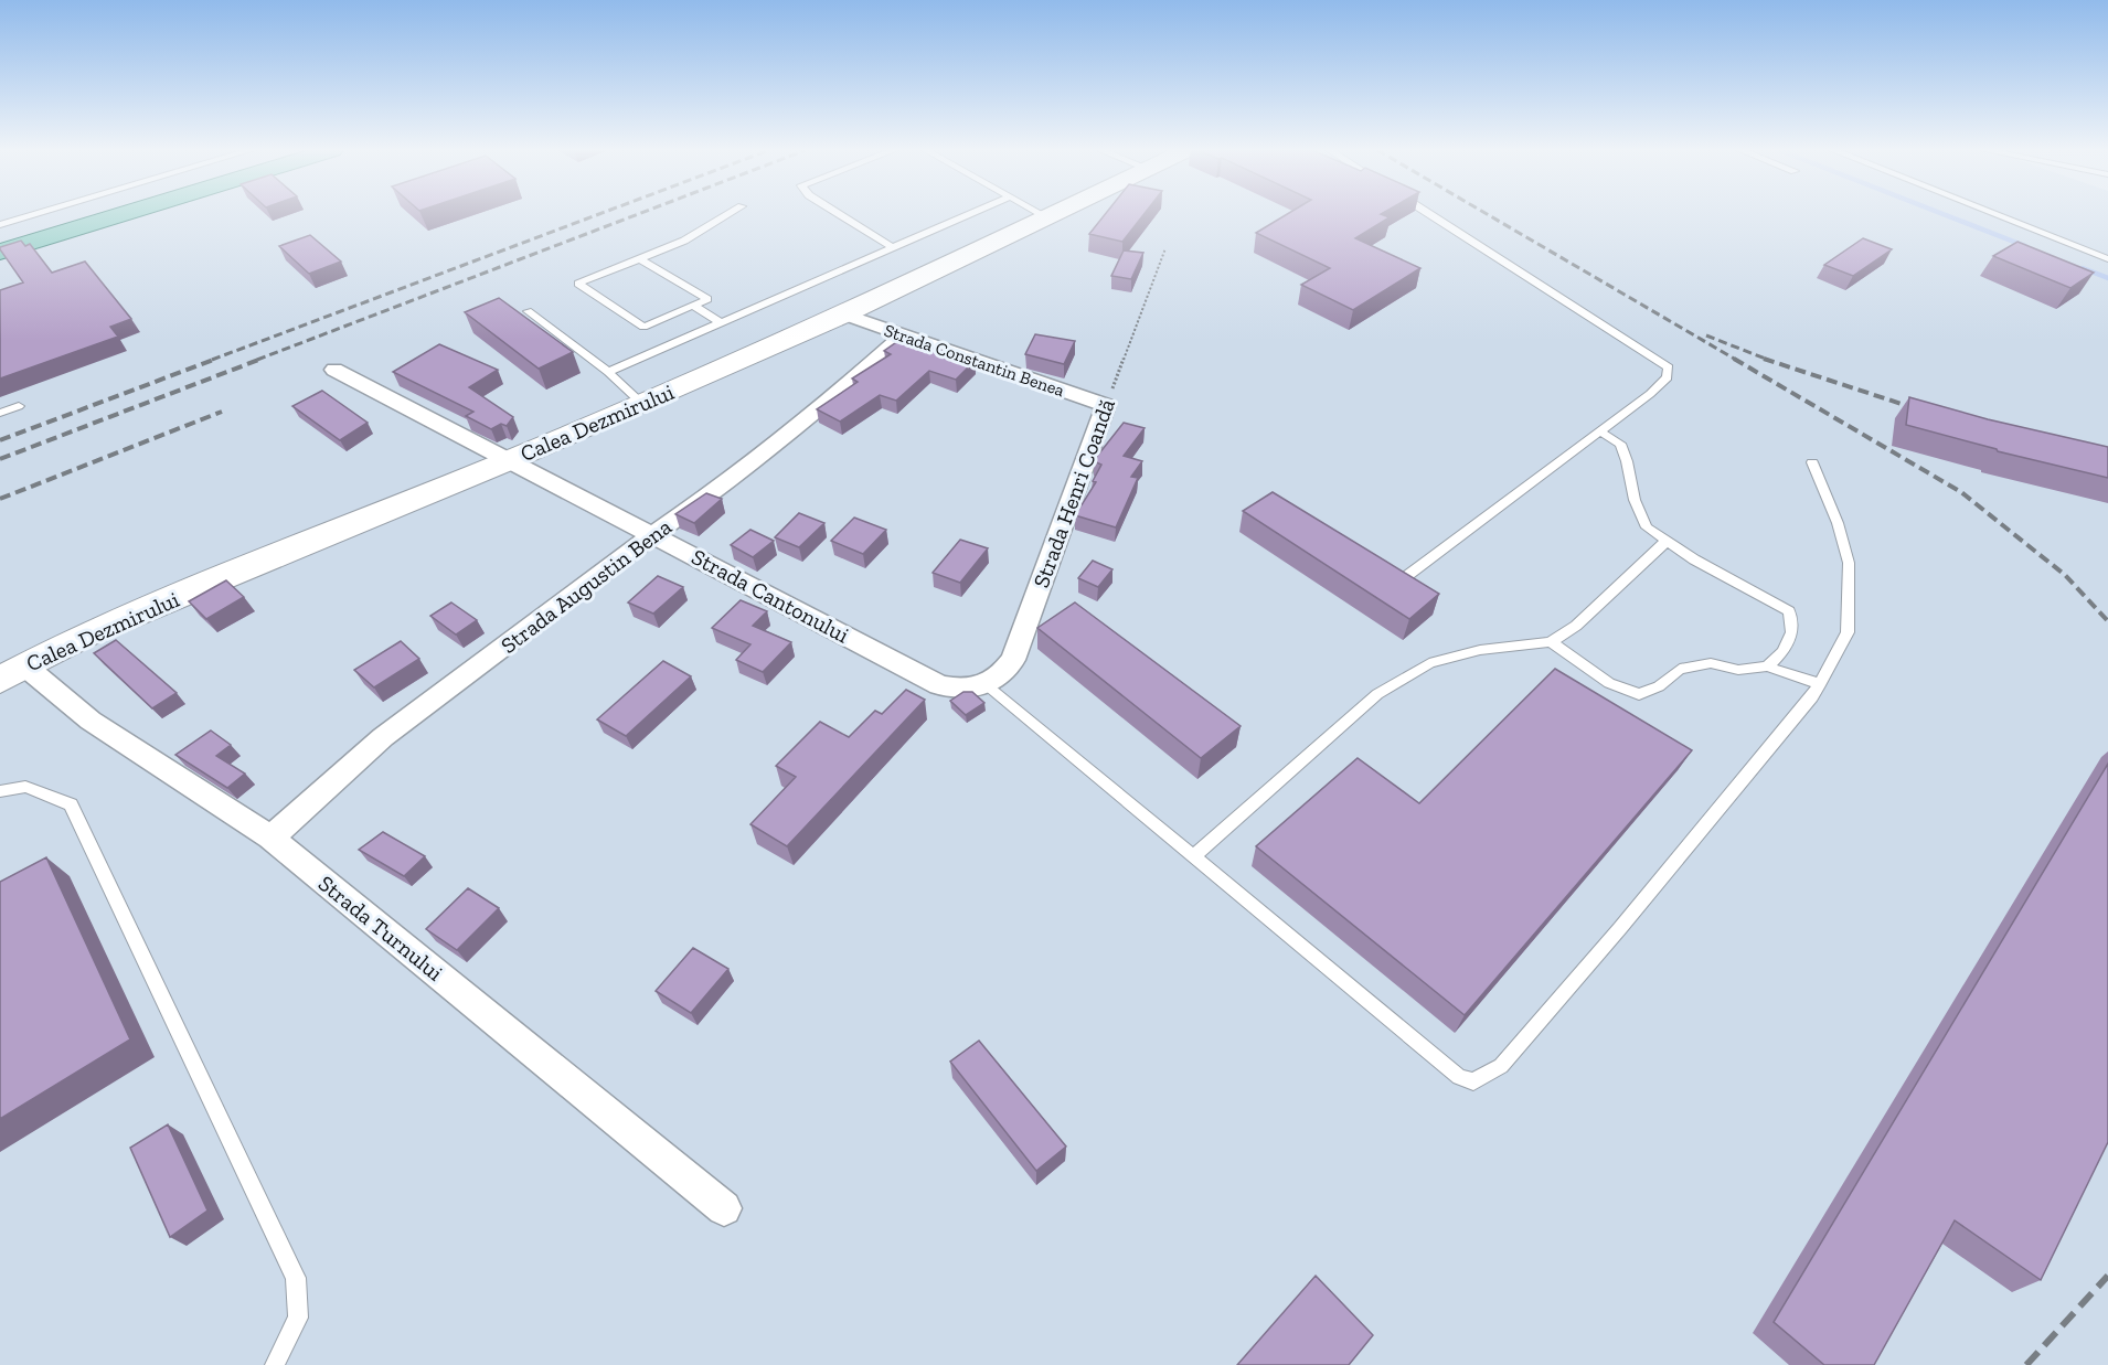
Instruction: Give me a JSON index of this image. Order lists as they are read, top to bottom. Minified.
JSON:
{"streets":{"main road":["Calea Dezmirului"],"street":["Strada Constantin Benea","Strada Henri Coandă","Strada Augustin Bena","Strada Cantonului","Strada Turnului"]},"crossings":[["Strada Constantin Benea","Calea Dezmirului"],["Strada Constantin Benea","Strada Henri Coandă"],["Strada Constantin Benea","Strada Augustin Bena"],["Calea Dezmirului","Strada Cantonului"],["Calea Dezmirului","Strada Turnului"],["Strada Henri Coandă","Strada Cantonului"],["Strada Augustin Bena","Strada Cantonului"],["Strada Augustin Bena","Strada Turnului"]]}
